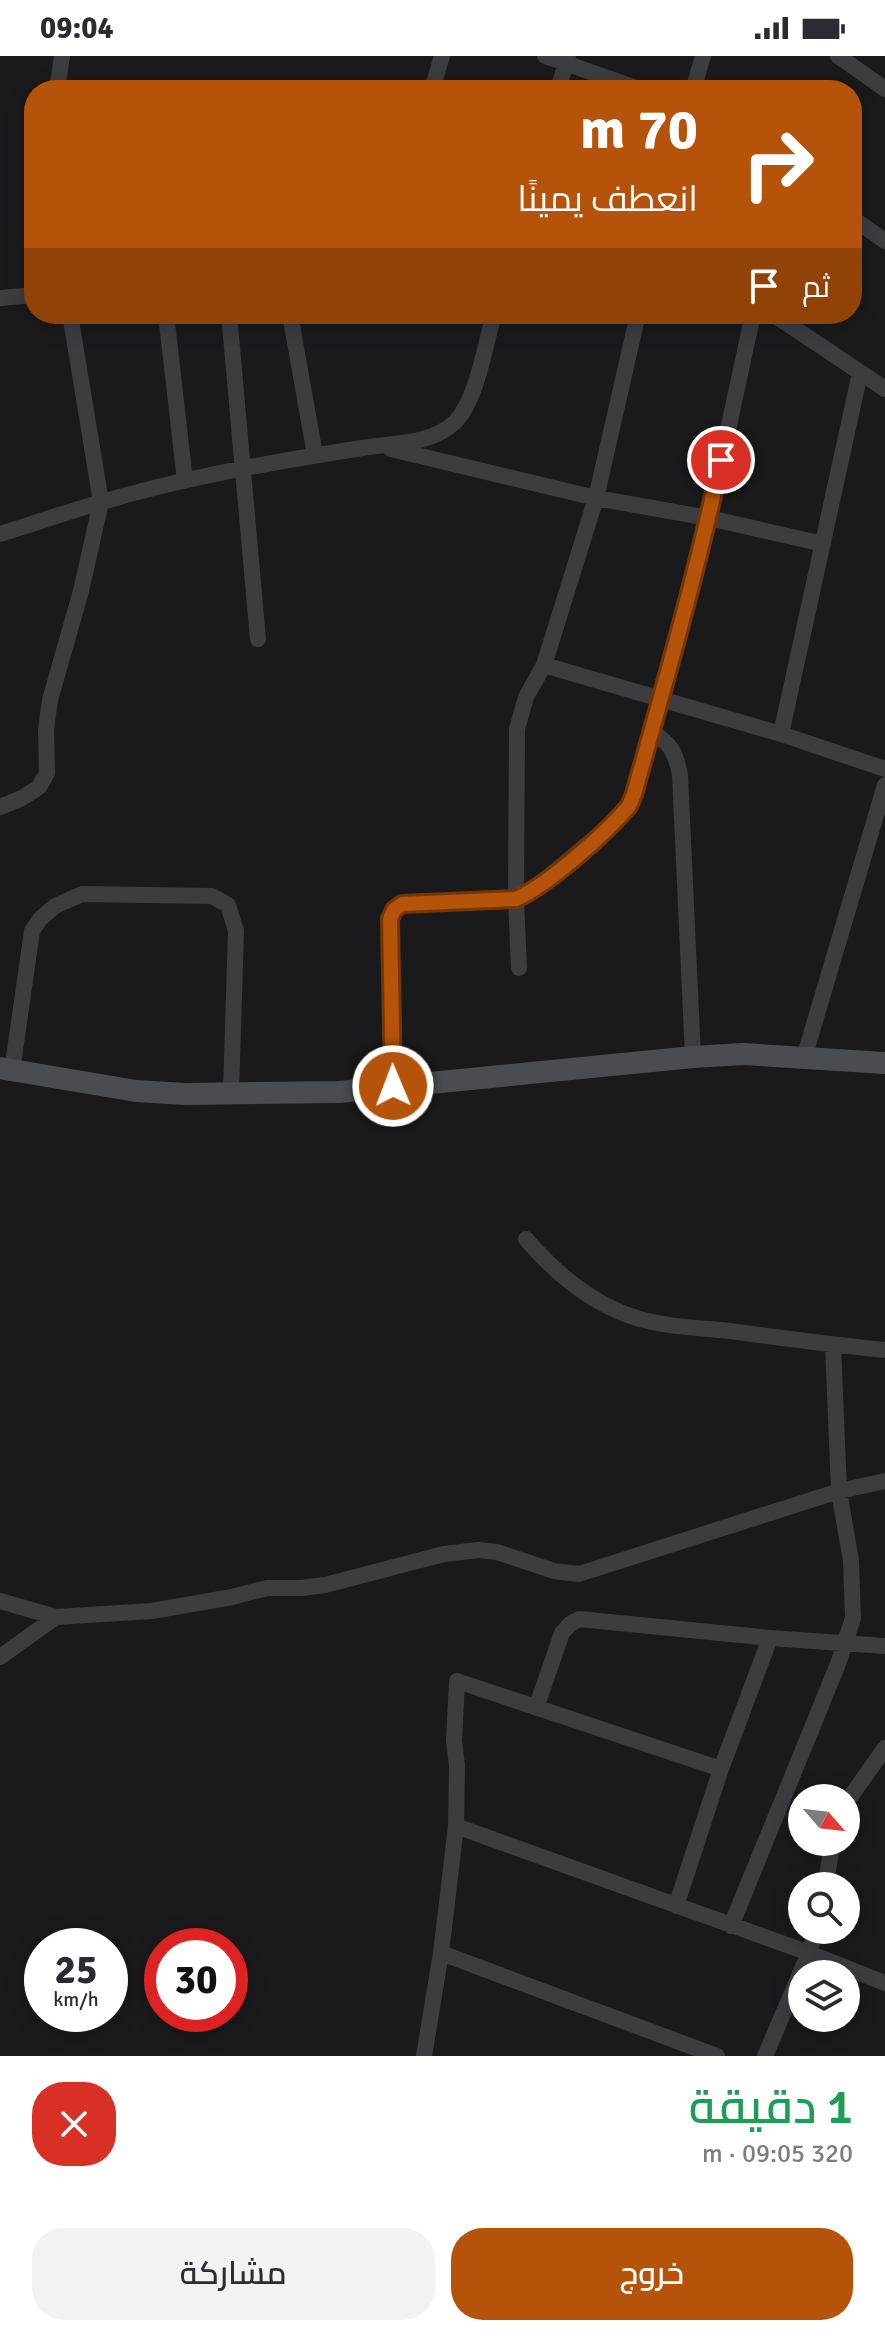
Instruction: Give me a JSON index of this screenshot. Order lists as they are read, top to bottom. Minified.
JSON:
{"north":"bottom right","page":{"status":"09:04","turn":["70 m","انعطف يمينًا"],"then":"ثم","speed":"25 km/h","limit":"30","heading":["1 دقيقة","320 m · 09:05"],"buttons":["خروج","مشاركة"]}}
